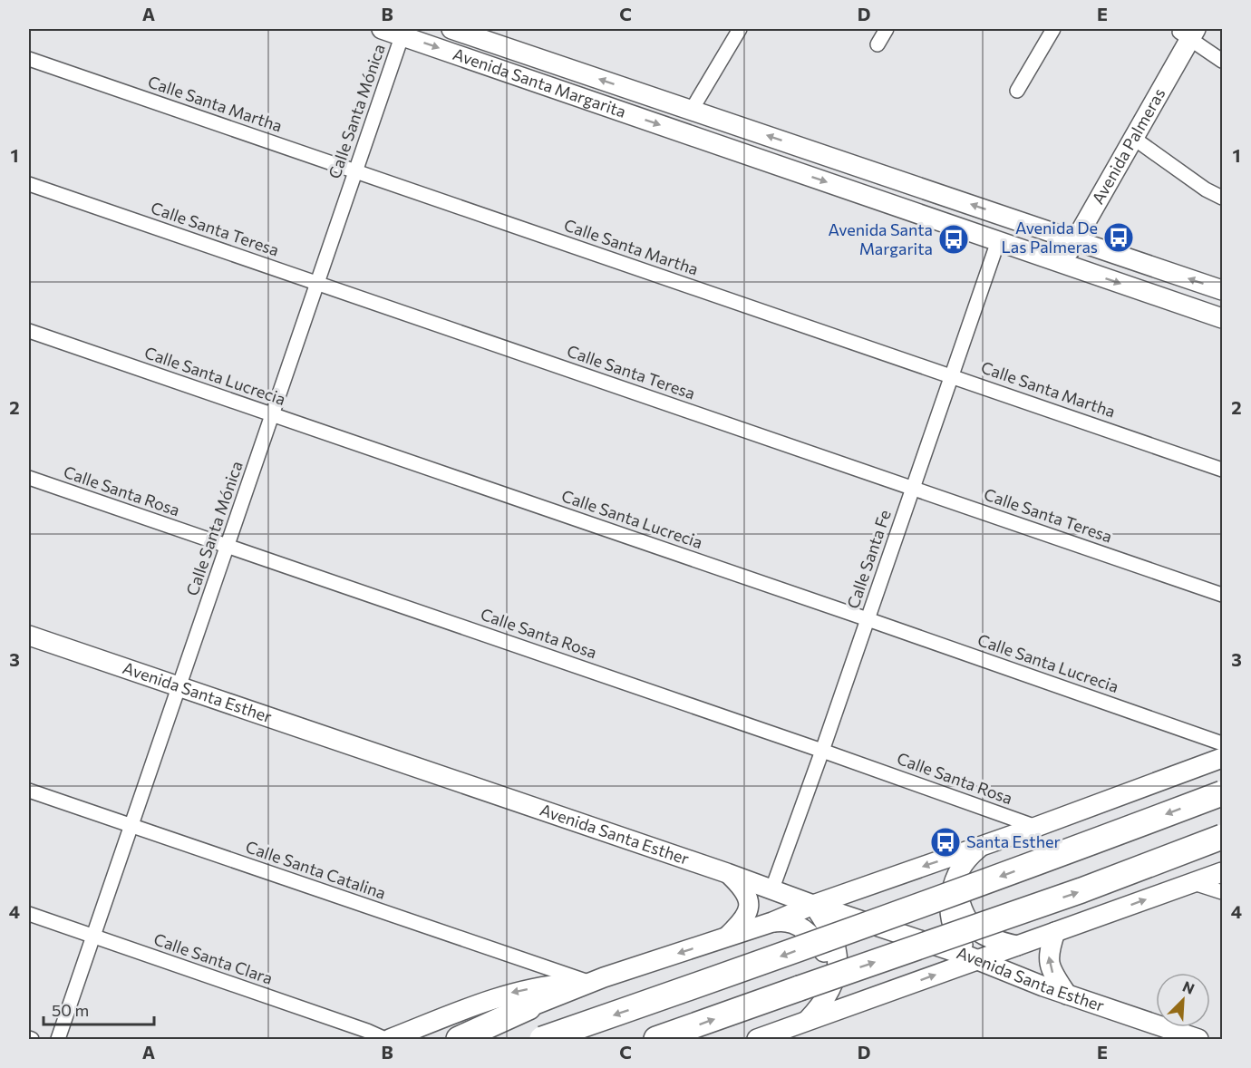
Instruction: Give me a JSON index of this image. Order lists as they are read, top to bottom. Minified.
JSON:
{"streets":{"main road":["Avenida Santa Margarita","Avenida Palmeras","Avenida Santa Esther"],"street":["Calle Santa Martha","Calle Santa Mónica","Calle Santa Teresa","Calle Santa Lucrecia","Calle Santa Rosa","Calle Santa Fe","Calle Santa Catalina","Calle Santa Clara"]},"crossings":[["Avenida Santa Margarita","Calle Santa Mónica"],["Avenida Santa Margarita","Avenida Palmeras"],["Avenida Santa Margarita","Calle Santa Fe"],["Calle Santa Martha","Calle Santa Mónica"],["Calle Santa Martha","Calle Santa Fe"],["Calle Santa Mónica","Calle Santa Teresa"],["Calle Santa Mónica","Calle Santa Lucrecia"],["Calle Santa Mónica","Calle Santa Rosa"],["Calle Santa Mónica","Avenida Santa Esther"],["Calle Santa Mónica","Calle Santa Catalina"],["Calle Santa Mónica","Calle Santa Clara"],["Calle Santa Teresa","Calle Santa Fe"],["Calle Santa Lucrecia","Calle Santa Fe"],["Calle Santa Rosa","Calle Santa Fe"],["Calle Santa Fe","Avenida Santa Esther"]],"places":{"bus stop":["Avenida De Las Palmeras","Avenida Santa Margarita","Santa Esther"]},"scale_bar":"50 m","north":"top right","grid":{"columns":["A","B","C","D","E"],"rows":["1","2","3","4"]}}
